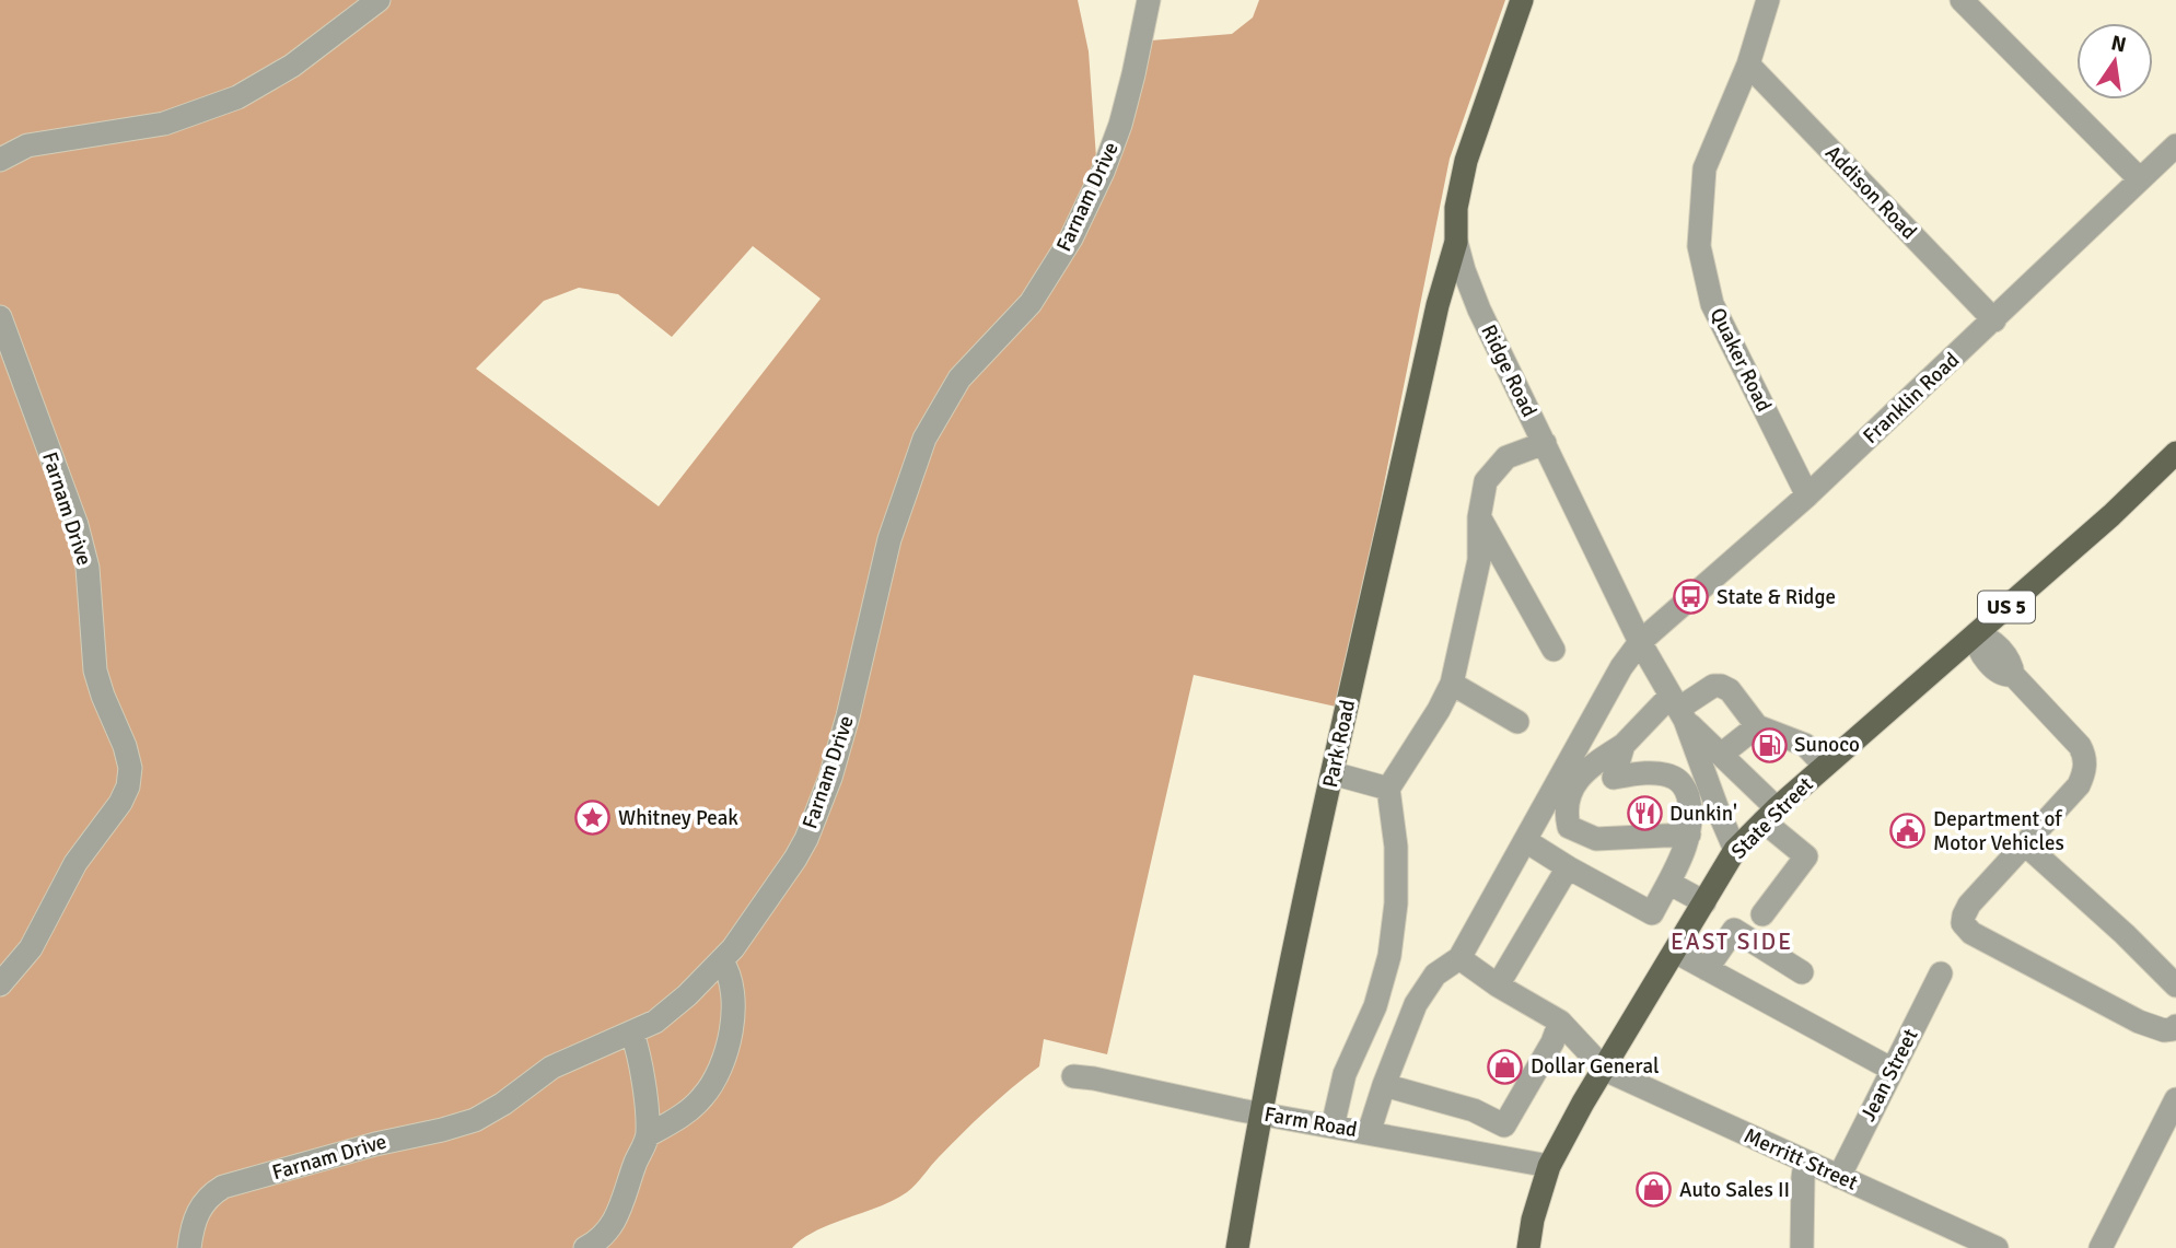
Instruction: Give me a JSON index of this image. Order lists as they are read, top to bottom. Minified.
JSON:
{"streets":{"main road":["Ridge Road","US 5","Park Road","State Street"],"street":["Addison Road","Farnam Drive","Quaker Road","Franklin Road","Jean Street","Farm Road","Merritt Street"]},"crossings":[["Addison Road","Quaker Road"],["Addison Road","Franklin Road"],["Quaker Road","Franklin Road"],["Ridge Road","Franklin Road"],["Ridge Road","Park Road"],["Ridge Road","State Street"],["Park Road","Farm Road"],["State Street","Farm Road"],["State Street","Merritt Street"],["Jean Street","Merritt Street"]],"districts":["EAST SIDE"],"places":{"bus stop":["State & Ridge"],"fuel station":["Sunoco"],"restaurant":["Dunkin'"],"place":["Whitney Peak"],"public building":["Department of Motor Vehicles"],"shop":["Dollar General","Auto Sales II"]},"north":"top"}
